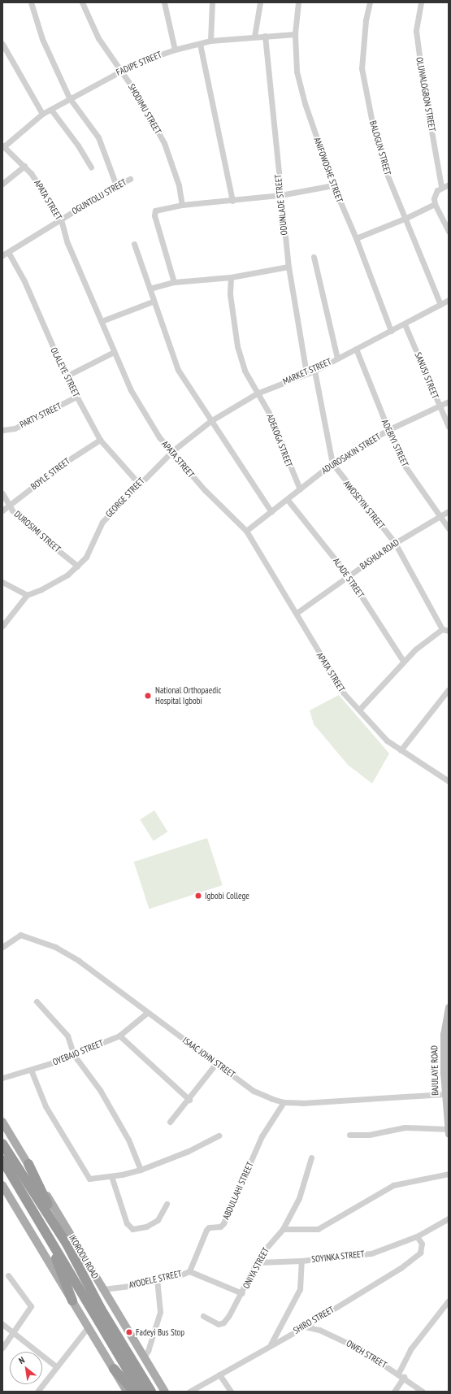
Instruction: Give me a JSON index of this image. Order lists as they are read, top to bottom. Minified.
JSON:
{"streets":{"highway":["IKORODU ROAD"],"street":["FADIPE STREET","OLUWALOGBON STREET","SHODIMU STREET","BALOGUN STREET","ANIFOWOSHE STREET","OGUNTOLU STREET","APATA STREET","ODUNLADE STREET","MARKET STREET","OLALEYE STREET","SANUSI STREET","PARTY STREET","ADEKOGA STREET","ADEBIYI STREET","ADUROSAKIN STREET","BOYLE STREET","GEORGE STREET","AWOSEYIN STREET","DUROSIMI STREET","BASHUA ROAD","ALADE STREET","OYEBAJO STREET","ISAAC JOHN STREET","BAJULAYE ROAD","ABDULLAHI STREET","SOYINKA STREET","ONIYA STREET","AYODELE STREET","SHIRO STREET","OWEH STREET"]},"crossings":[["FADIPE STREET","SHODIMU STREET"],["FADIPE STREET","ANIFOWOSHE STREET"],["FADIPE STREET","APATA STREET"],["FADIPE STREET","ODUNLADE STREET"],["BALOGUN STREET","MARKET STREET"],["ANIFOWOSHE STREET","MARKET STREET"],["OGUNTOLU STREET","APATA STREET"],["OGUNTOLU STREET","OLALEYE STREET"],["APATA STREET","MARKET STREET"],["APATA STREET","ADUROSAKIN STREET"],["APATA STREET","GEORGE STREET"],["APATA STREET","BASHUA ROAD"],["ODUNLADE STREET","MARKET STREET"],["MARKET STREET","SANUSI STREET"],["MARKET STREET","ADEKOGA STREET"],["MARKET STREET","ADEBIYI STREET"],["MARKET STREET","GEORGE STREET"],["MARKET STREET","AWOSEYIN STREET"],["OLALEYE STREET","PARTY STREET"],["OLALEYE STREET","BOYLE STREET"],["OLALEYE STREET","GEORGE STREET"],["SANUSI STREET","ADUROSAKIN STREET"],["ADEKOGA STREET","ADUROSAKIN STREET"],["ADEBIYI STREET","ADUROSAKIN STREET"],["ADEBIYI STREET","BASHUA ROAD"],["ADUROSAKIN STREET","AWOSEYIN STREET"],["ADUROSAKIN STREET","ALADE STREET"],["BOYLE STREET","DUROSIMI STREET"],["GEORGE STREET","DUROSIMI STREET"],["AWOSEYIN STREET","BASHUA ROAD"],["BASHUA ROAD","ALADE STREET"],["OYEBAJO STREET","ISAAC JOHN STREET"],["ISAAC JOHN STREET","BAJULAYE ROAD"],["ISAAC JOHN STREET","ABDULLAHI STREET"],["ABDULLAHI STREET","AYODELE STREET"],["IKORODU ROAD","AYODELE STREET"],["SOYINKA STREET","ONIYA STREET"],["SOYINKA STREET","SHIRO STREET"],["ONIYA STREET","AYODELE STREET"],["SHIRO STREET","OWEH STREET"]],"places":["National Orthopaedic Hospital Igbobi","Igbobi College","Fadeyi Bus Stop"],"north":"top left"}
